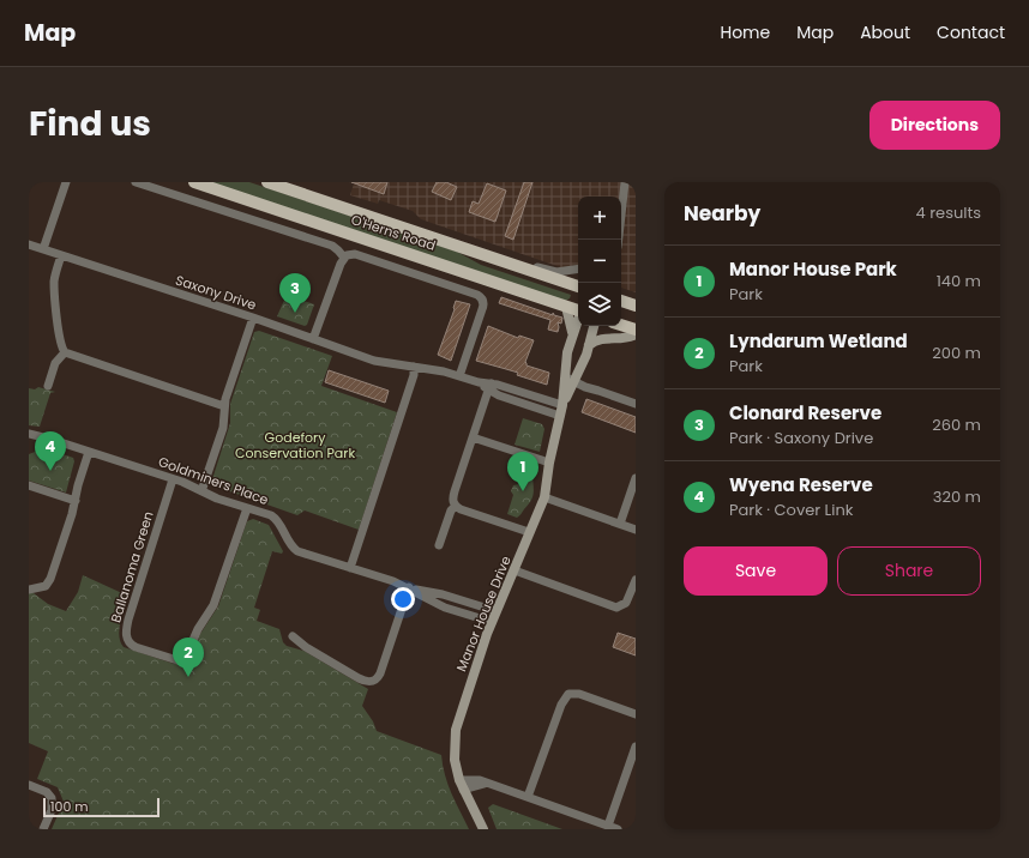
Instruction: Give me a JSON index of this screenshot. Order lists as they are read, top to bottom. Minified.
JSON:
{"streets":{"main road":["O'Herns Road"],"street":["Saxony Drive","Goldminers Place","Ballanoma Green","Manor House Drive"]},"crossings":[["Saxony Drive","Manor House Drive"],["Goldminers Place","Ballanoma Green"],["Goldminers Place","Manor House Drive"]],"parks":["Godefory Conservation Park"],"scale_bar":"100 m","page":{"header":"Map","nav":["Home","Map","About","Contact"],"title":"Find us","buttons":["Directions",["Save","Share"]],"heading":["Nearby","4 results"],"map_buttons":["+","−"],"list":[{"mark":"1","name":"Manor House Park","note":"Park","value":"140 m"},{"mark":"2","name":"Lyndarum Wetland","note":"Park","value":"200 m"},{"mark":"3","name":"Clonard Reserve","note":"Park · Saxony Drive","value":"260 m"},{"mark":"4","name":"Wyena Reserve","note":"Park · Cover Link","value":"320 m"}],"pins":["3","4","1","2"],"scale":"100 m"}}
